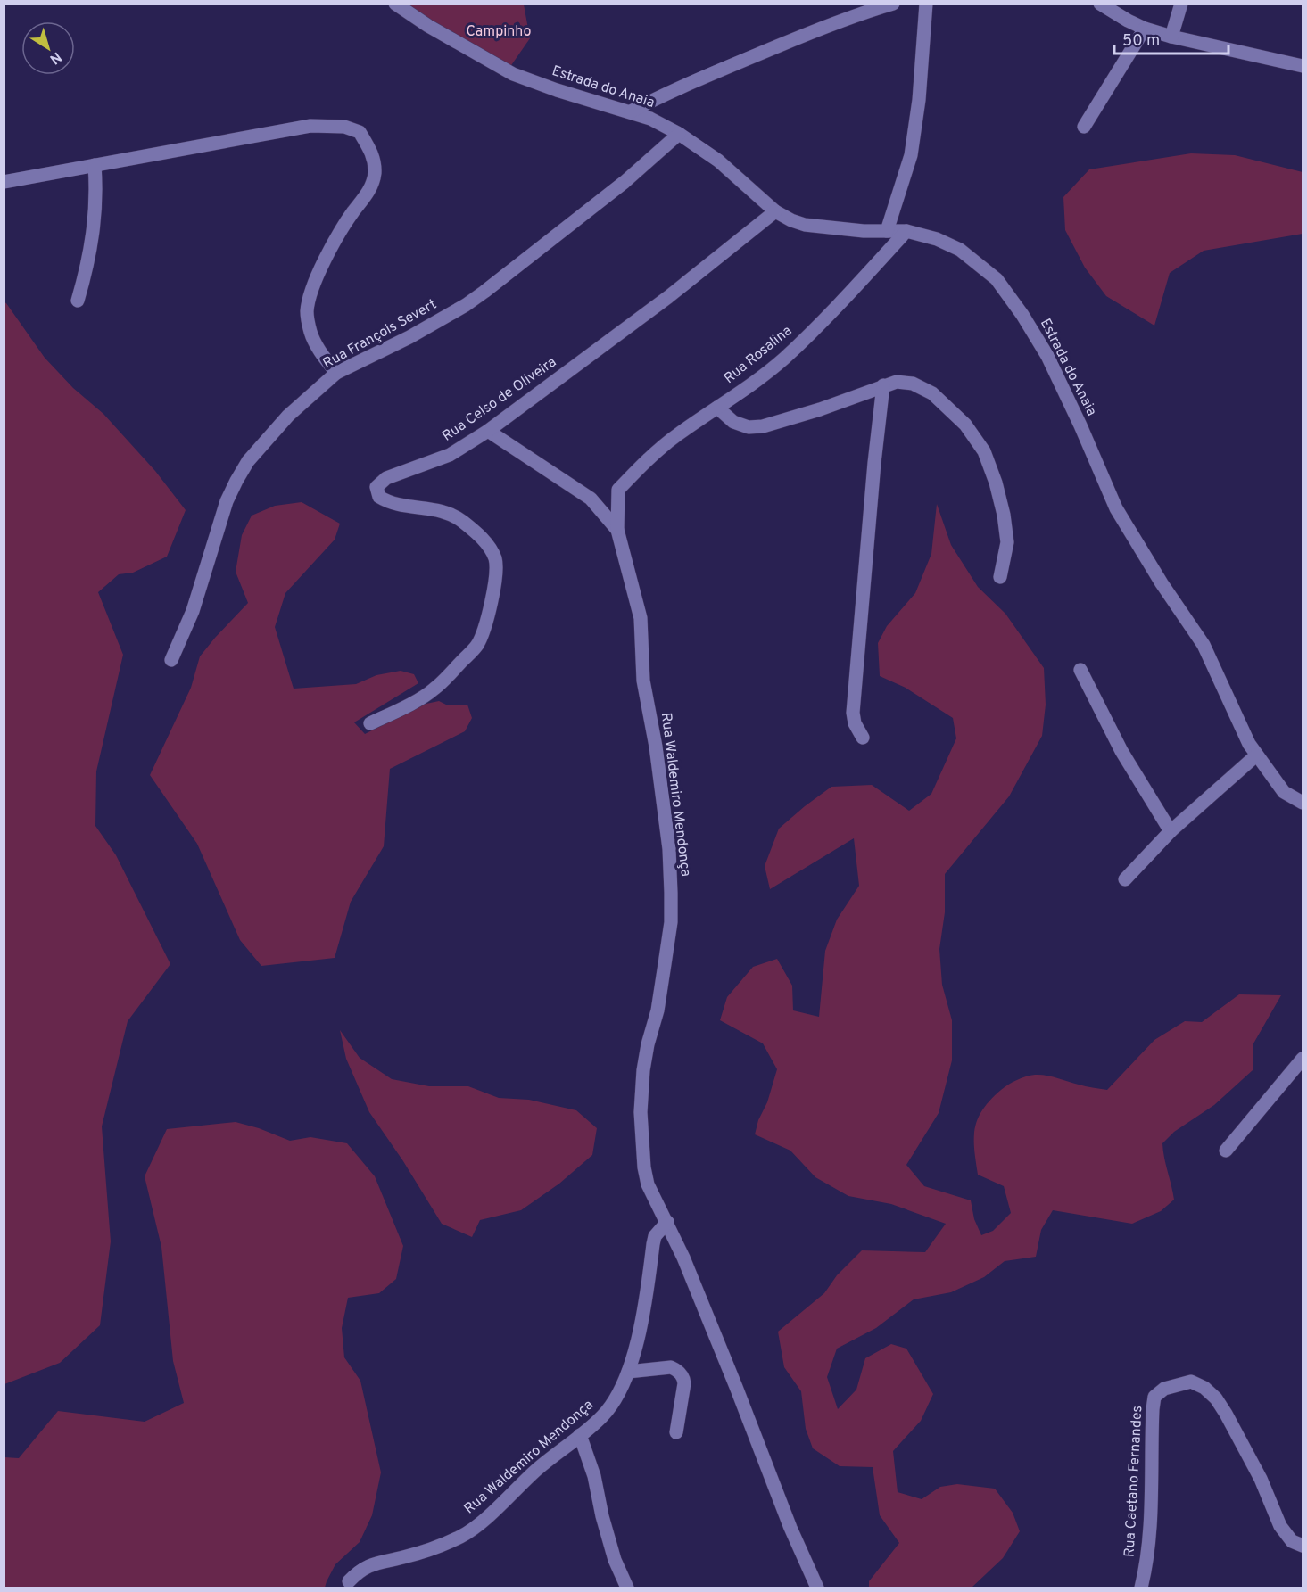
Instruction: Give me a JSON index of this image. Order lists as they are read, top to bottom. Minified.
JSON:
{"streets":{"street":["Estrada do Anaia","Rua François Severt","Rua Rosalina","Rua Celso de Oliveira","Rua Waldemiro Mendonça","Rua Caetano Fernandes"]},"crossings":[["Estrada do Anaia","Rua François Severt"],["Estrada do Anaia","Rua Rosalina"],["Estrada do Anaia","Rua Celso de Oliveira"],["Rua Rosalina","Rua Waldemiro Mendonça"],["Rua Celso de Oliveira","Rua Waldemiro Mendonça"]],"parks":["Campinho"],"scale_bar":"50 m","north":"bottom right"}
